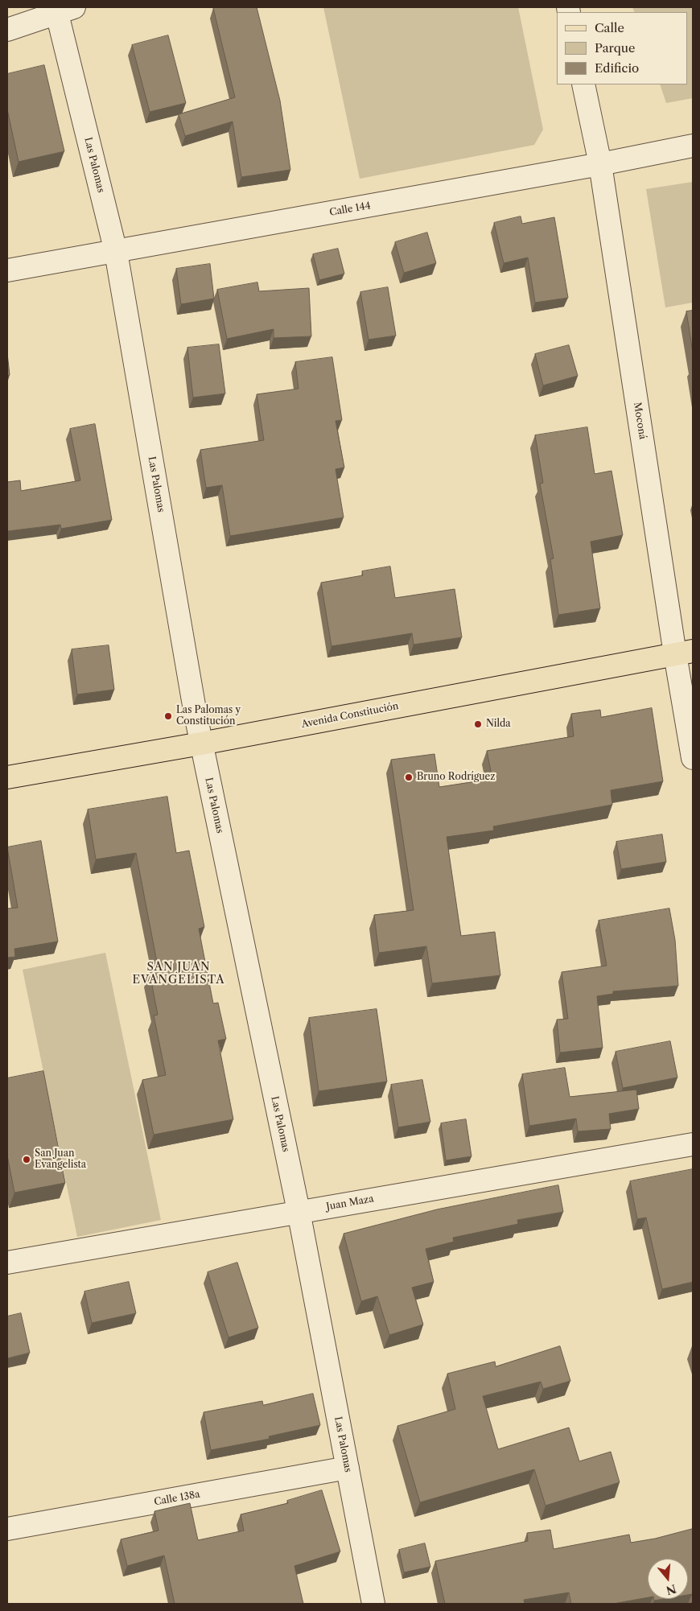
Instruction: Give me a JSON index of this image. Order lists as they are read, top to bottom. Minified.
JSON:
{"streets":{"main road":["Avenida Constitución"],"street":["Las Palomas","Calle 144","Moconá","Juan Maza","Calle 138a"]},"crossings":[["Las Palomas","Calle 144"],["Las Palomas","Avenida Constitución"],["Las Palomas","Juan Maza"],["Las Palomas","Calle 138a"],["Calle 144","Moconá"],["Moconá","Avenida Constitución"]],"districts":["SAN JUAN EVANGELISTA"],"places":["Las Palomas y Constitución","Nilda","Bruno Rodríguez","San Juan Evangelista"],"legend":["Calle","Parque","Edificio"],"north":"bottom"}
